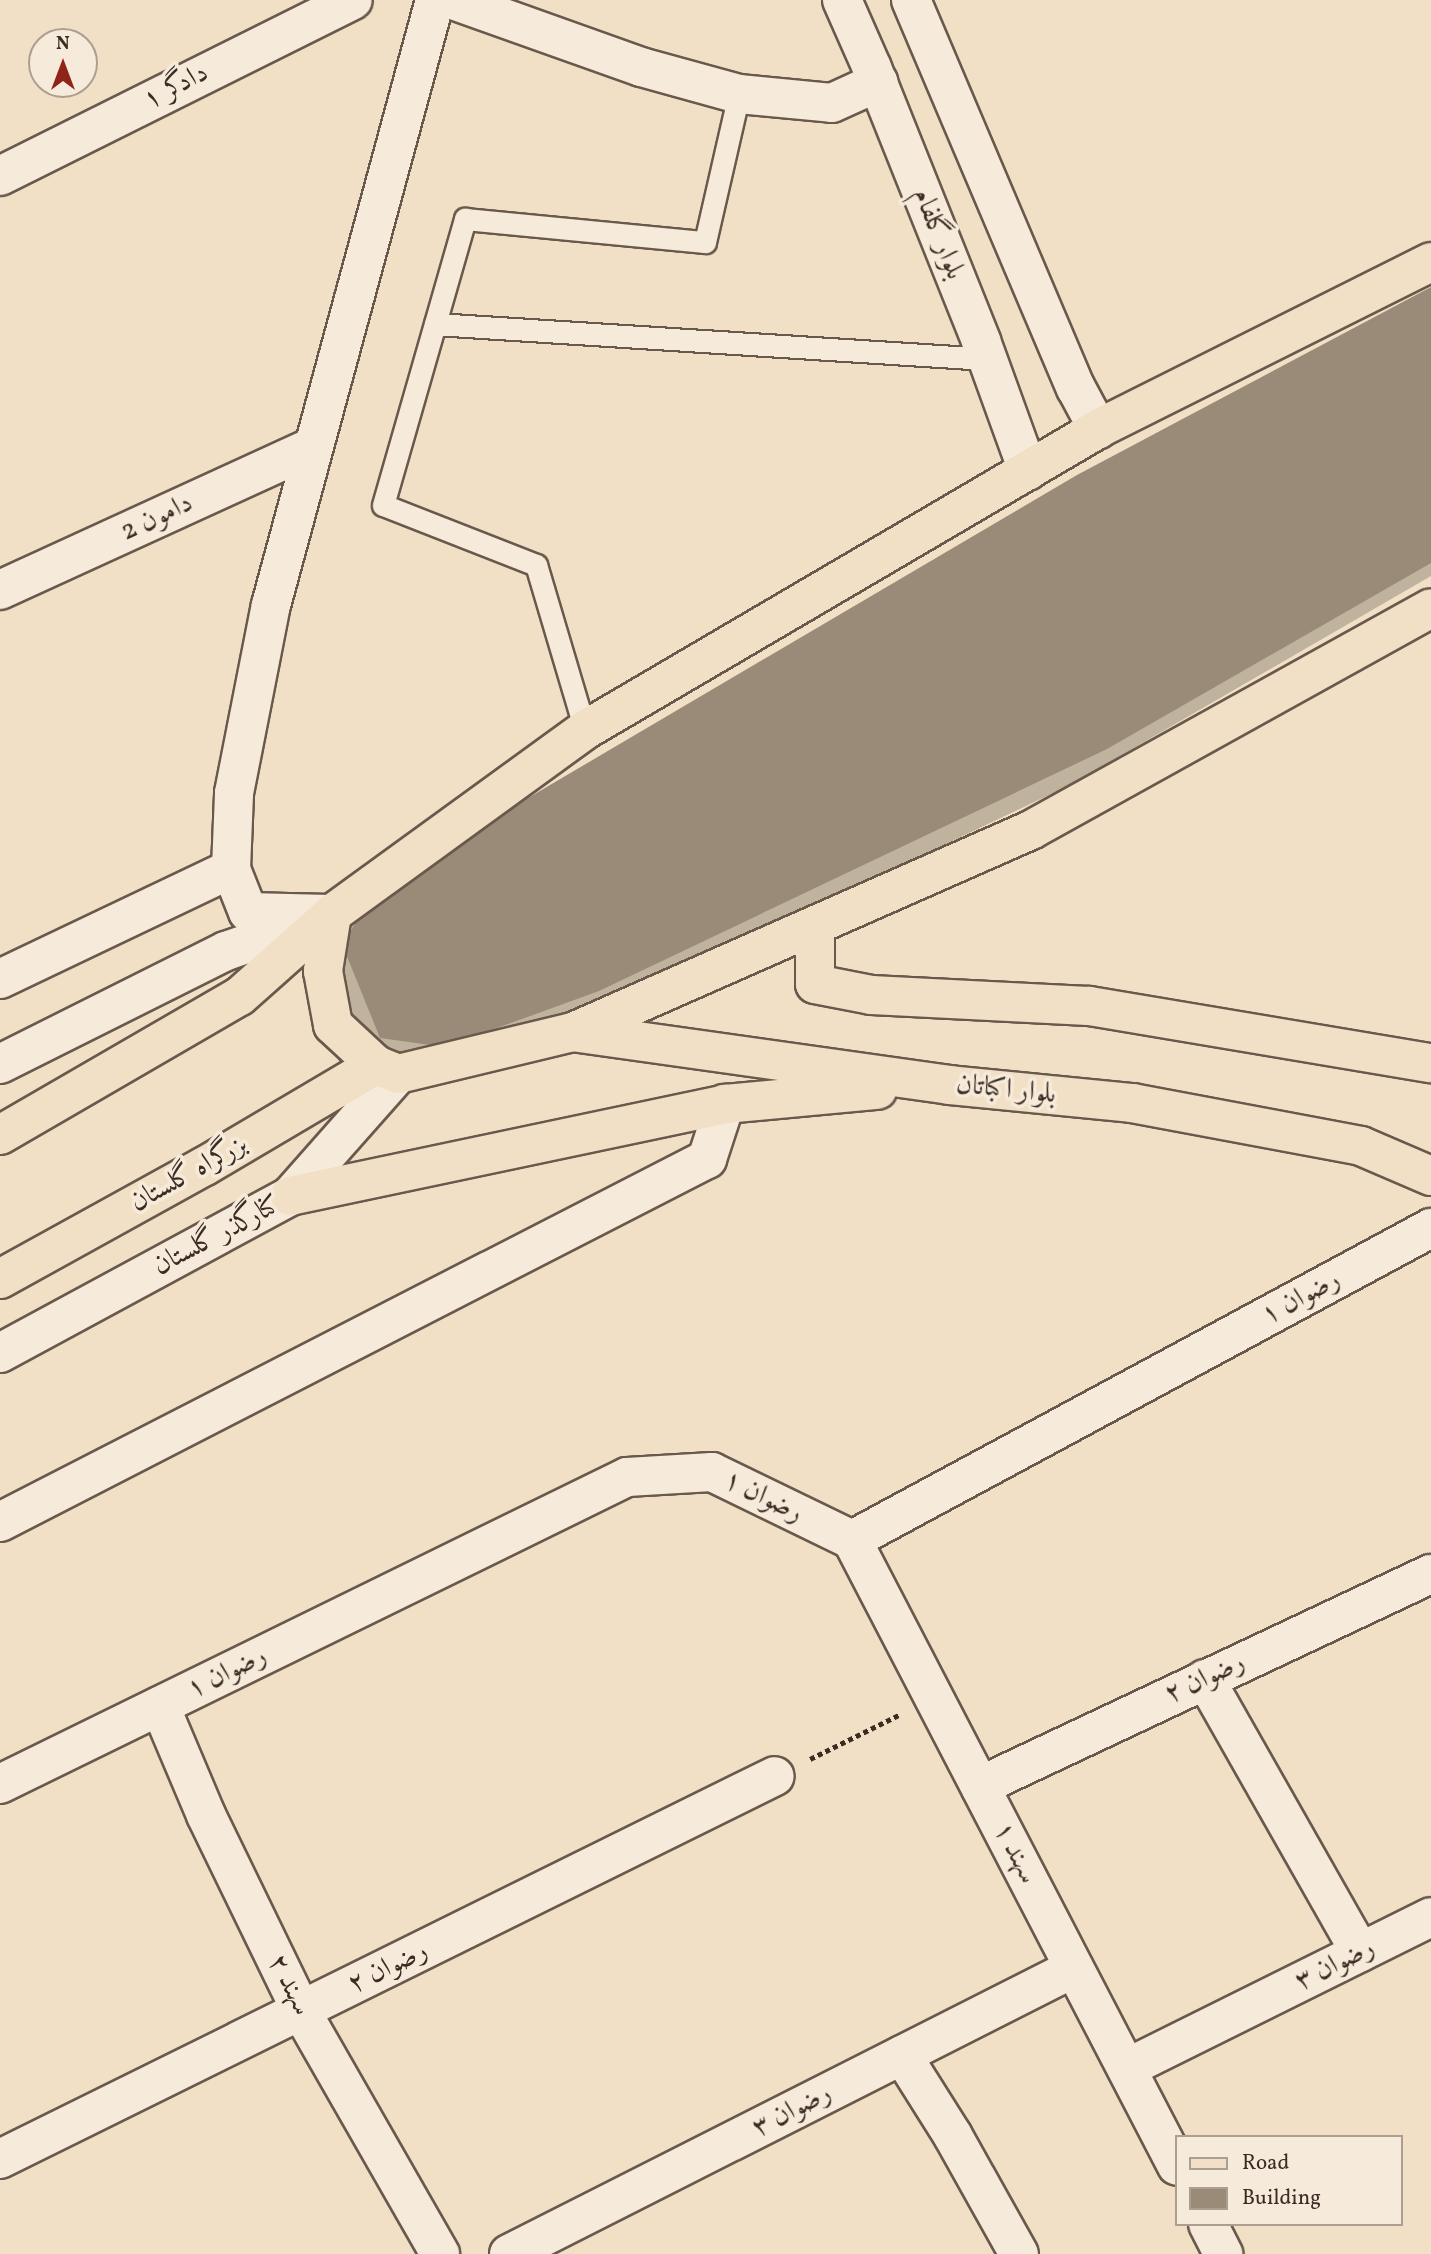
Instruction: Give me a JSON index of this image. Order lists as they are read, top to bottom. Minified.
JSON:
{"streets":{"main road":["بلوار اکباتان","بزرگراه گلستان"],"street":["۱ دادگر","بلوار گلفام","دامون 2","کنارگذر گلستان","رضوان ۱","رضوان ۲","سهند ۱","رضوان ۳","سهند ۲"]},"crossings":[["بلوار اکباتان","بزرگراه گلستان"],["بزرگراه گلستان","کنارگذر گلستان"],["رضوان ۱","سهند ۱"],["رضوان ۱","سهند ۲"],["رضوان ۲","سهند ۱"],["رضوان ۲","سهند ۲"],["سهند ۱","رضوان ۳"]],"legend":["Road","Building"],"north":"top"}
